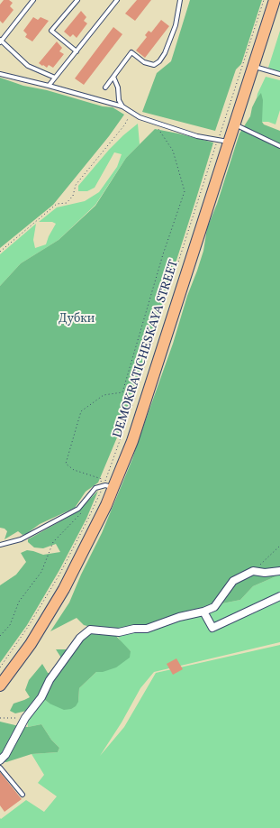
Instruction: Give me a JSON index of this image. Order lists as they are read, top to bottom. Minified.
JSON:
{"streets":{"main road":["DEMOKRATICHESKAYA STREET"]},"parks":["Дубки"]}
